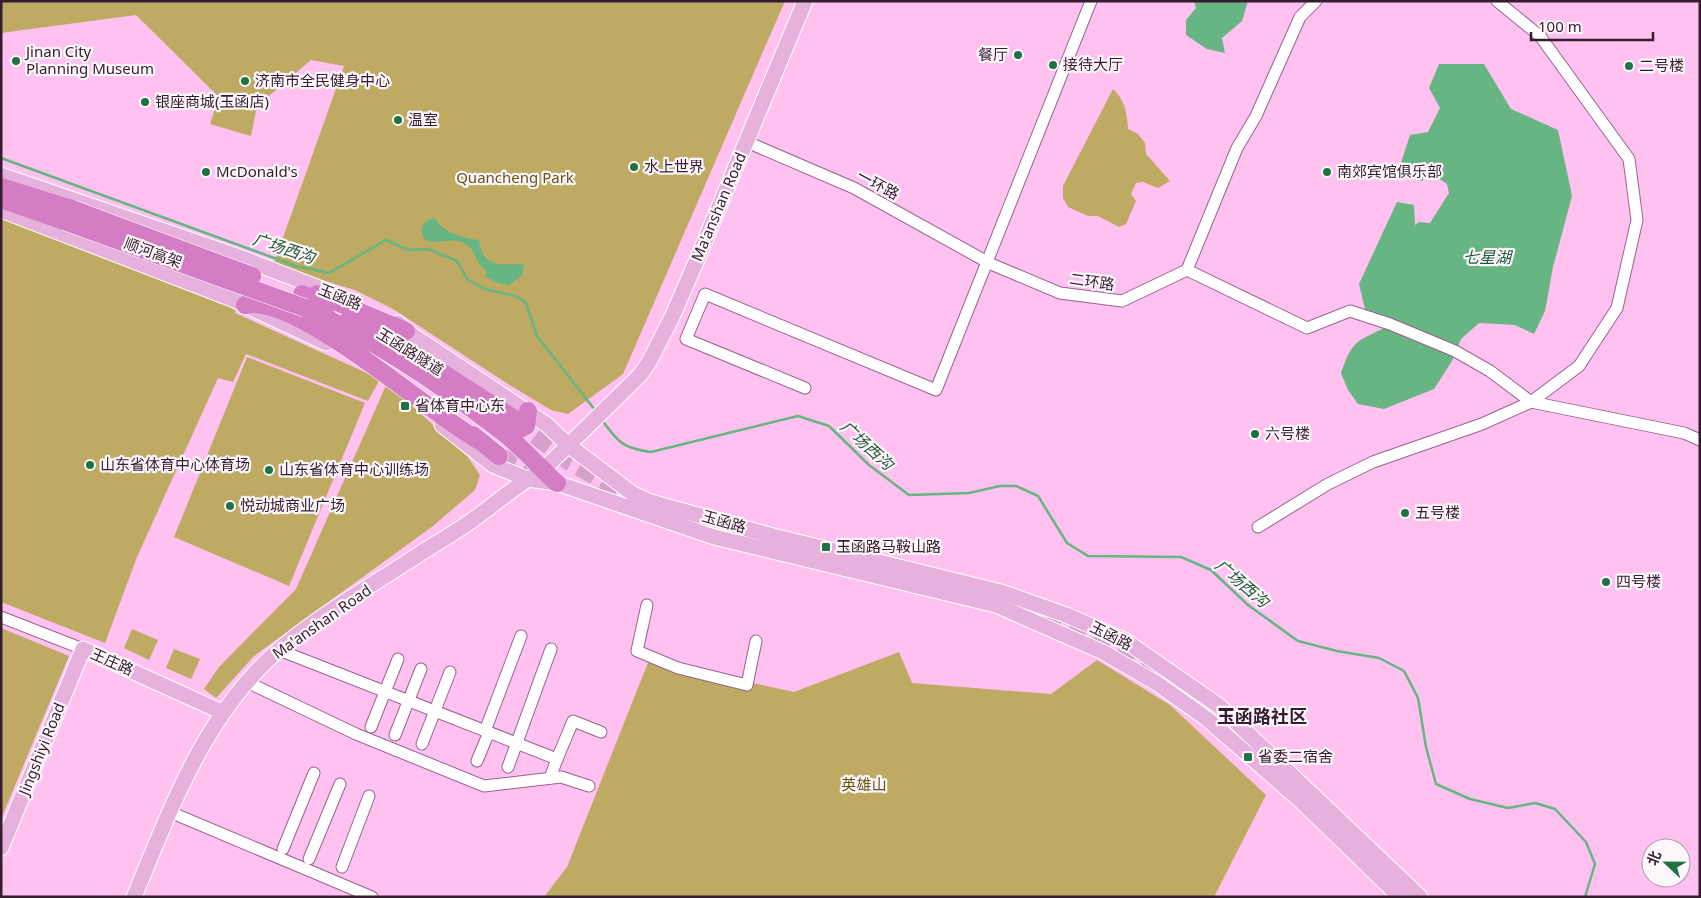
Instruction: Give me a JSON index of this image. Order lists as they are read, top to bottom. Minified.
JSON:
{"streets":{"highway":["顺河高架","玉函路隧道"],"main road":["Ma'anshan Road","玉函路","王庄路","Jingshiyi Road"],"street":["一环路","二环路"]},"crossings":[["一环路","Ma'anshan Road"],["一环路","二环路"],["Ma'anshan Road","玉函路"],["Ma'anshan Road","王庄路"],["顺河高架","玉函路隧道"],["玉函路","玉函路隧道"],["王庄路","Jingshiyi Road"]],"districts":["玉函路社区"],"water":["广场西沟","七星湖"],"parks":["Quancheng Park","英雄山"],"places":{"other":["餐厅","Jinan City Planning Museum","接待大厅","二号楼","济南市全民健身中心","银座商城(玉函店)","温室","水上世界","McDonald's","南郊宾馆俱乐部","六号楼","山东省体育中心体育场","山东省体育中心训练场","悦动城商业广场","五号楼","四号楼"],"transit":["省体育中心东","玉函路马鞍山路","省委二宿舍"]},"scale_bar":"100 m","north":"left"}
